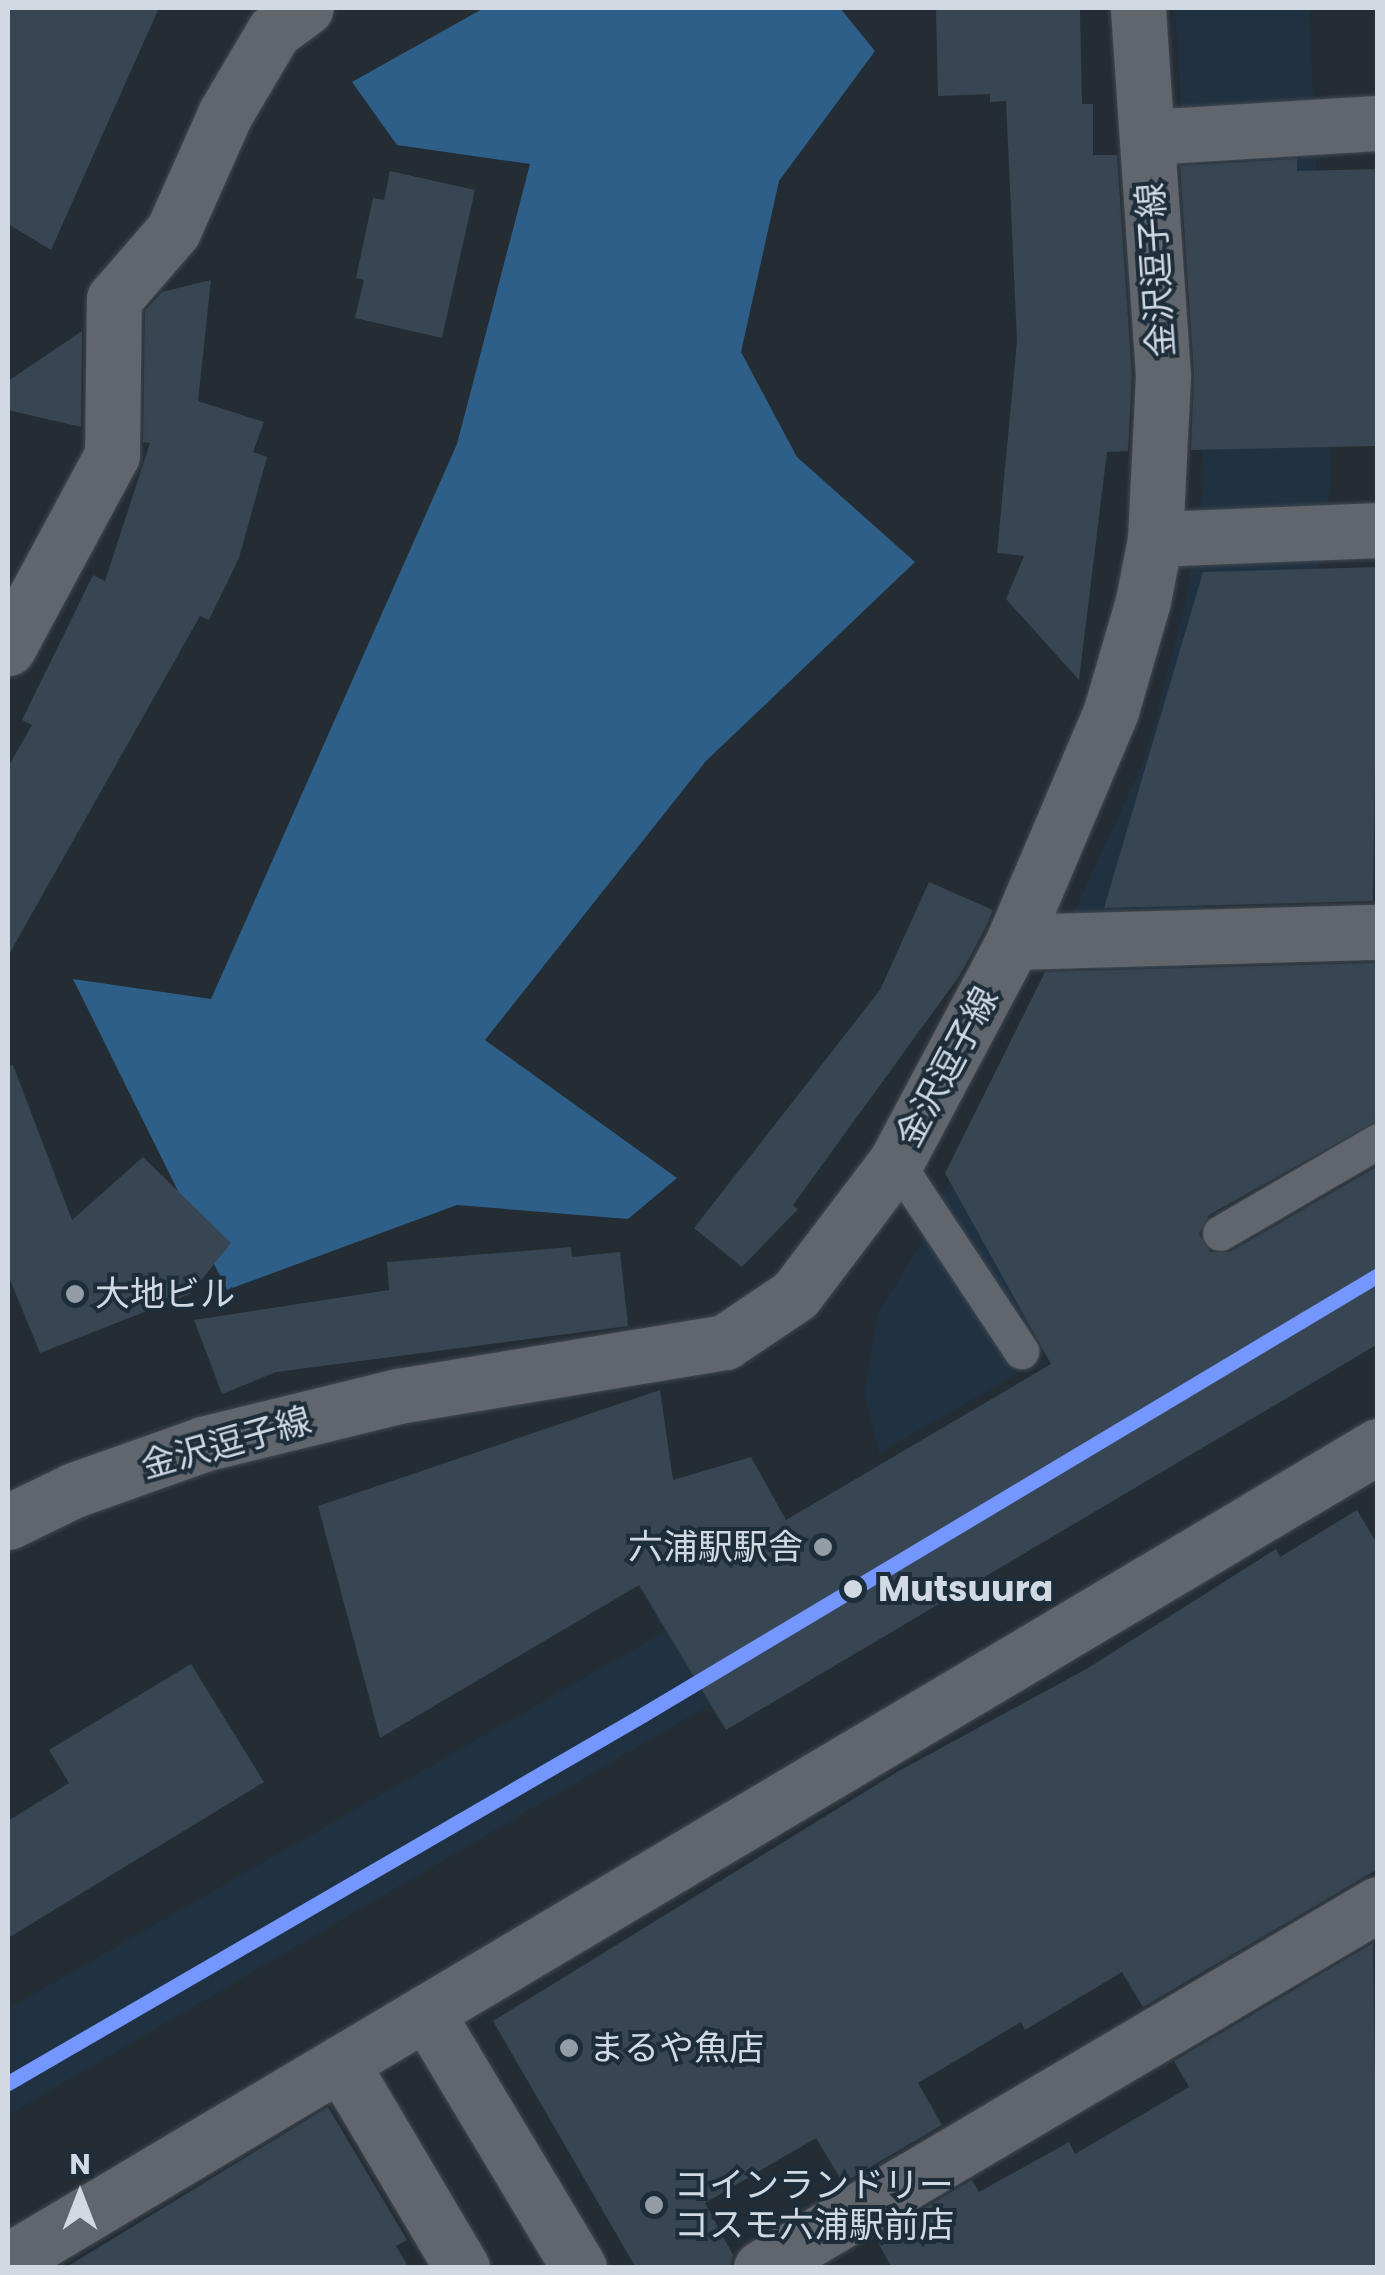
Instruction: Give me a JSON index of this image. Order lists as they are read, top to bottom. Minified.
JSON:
{"streets":{"street":["金沢逗子線"]},"places":["大地ビル","六浦駅駅舎","Mutsuura","まるや魚店","コインランドリー コスモ六浦駅前店"],"north":"top"}
